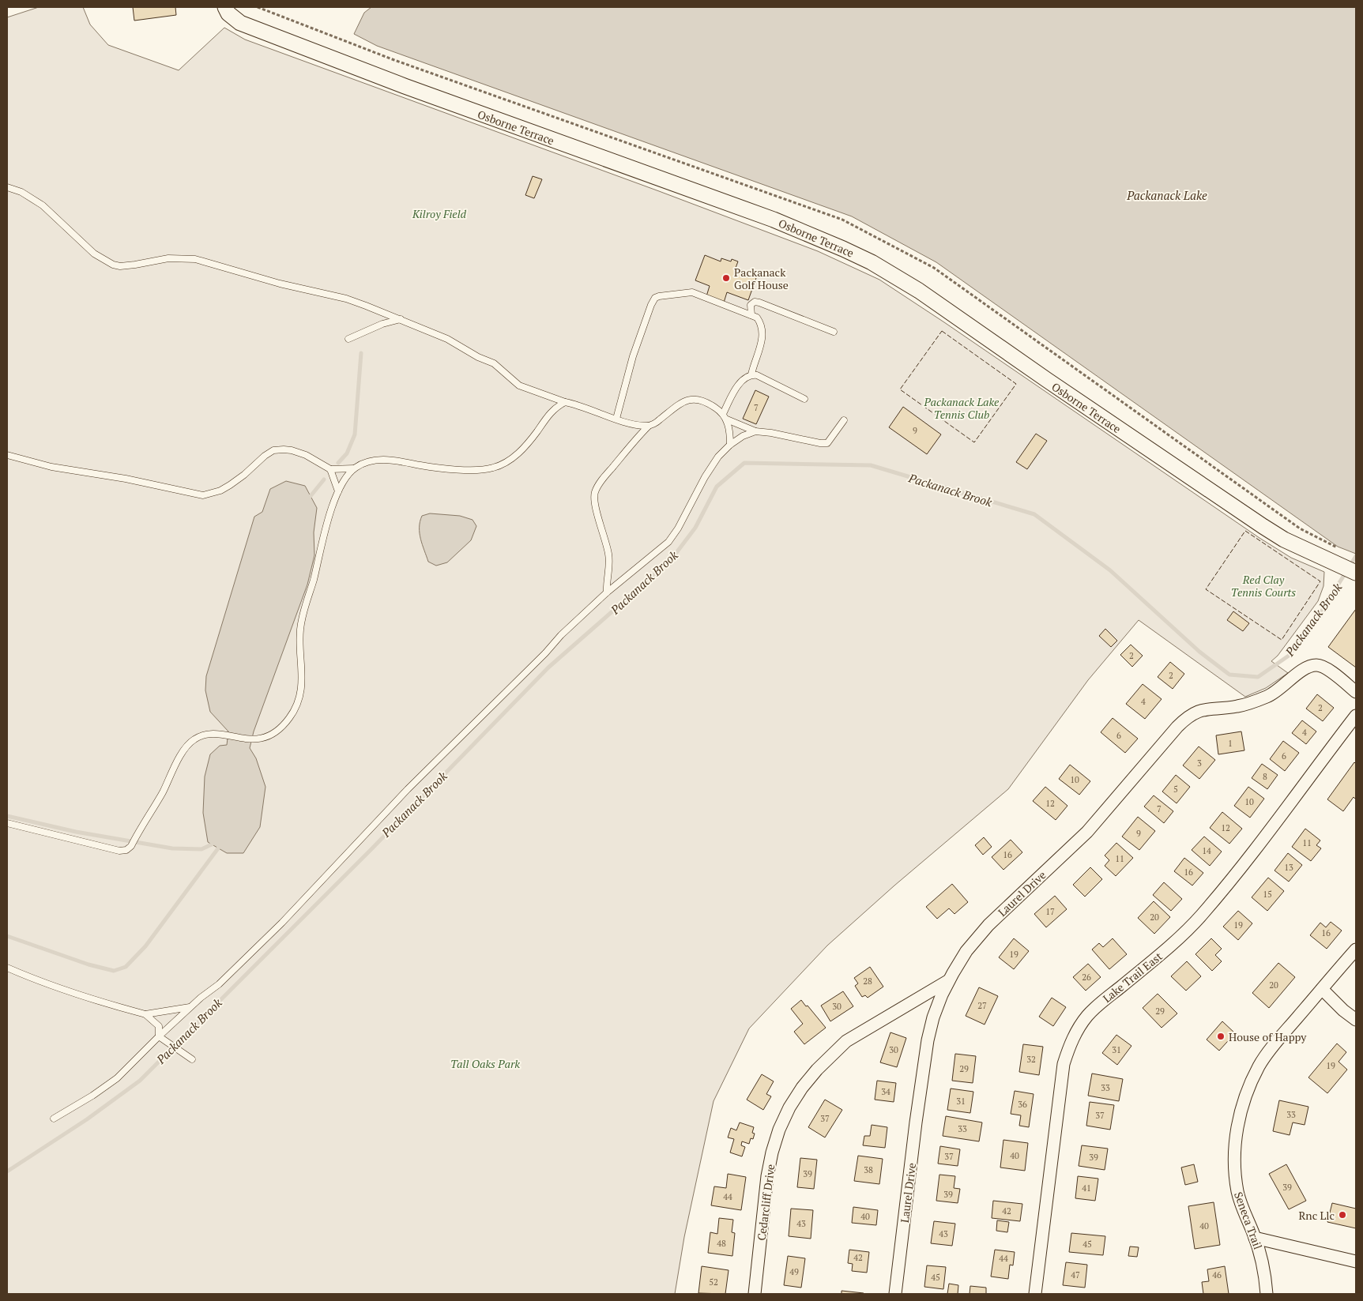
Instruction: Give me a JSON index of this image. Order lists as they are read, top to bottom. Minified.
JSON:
{"streets":{"street":["Osborne Terrace","Laurel Drive","Lake Trail East","Cedarcliff Drive","Seneca Trail"]},"crossings":[["Laurel Drive","Cedarcliff Drive"]],"water":["Packanack Lake","Packanack Brook"],"parks":["Kilroy Field","Packanack Lake Tennis Club","Red Clay Tennis Courts","Tall Oaks Park"],"places":["Packanack Golf House","House of Happy","Rnc Llc"],"house_numbers":["7","9","2","2","4","2","4","6","1","6","3","8","10","5","10","12","7","12","9","11","14","16","11","13","16","15","17","20","19","16","19","26","28","20","27","30","29","30","31","32","19","29","33","34","31","36","33","37","37","33","40","37","39","38","39","39","41","39","44","42","40","43","40","43","48","45","42","44","49","47","46","45","52"]}
